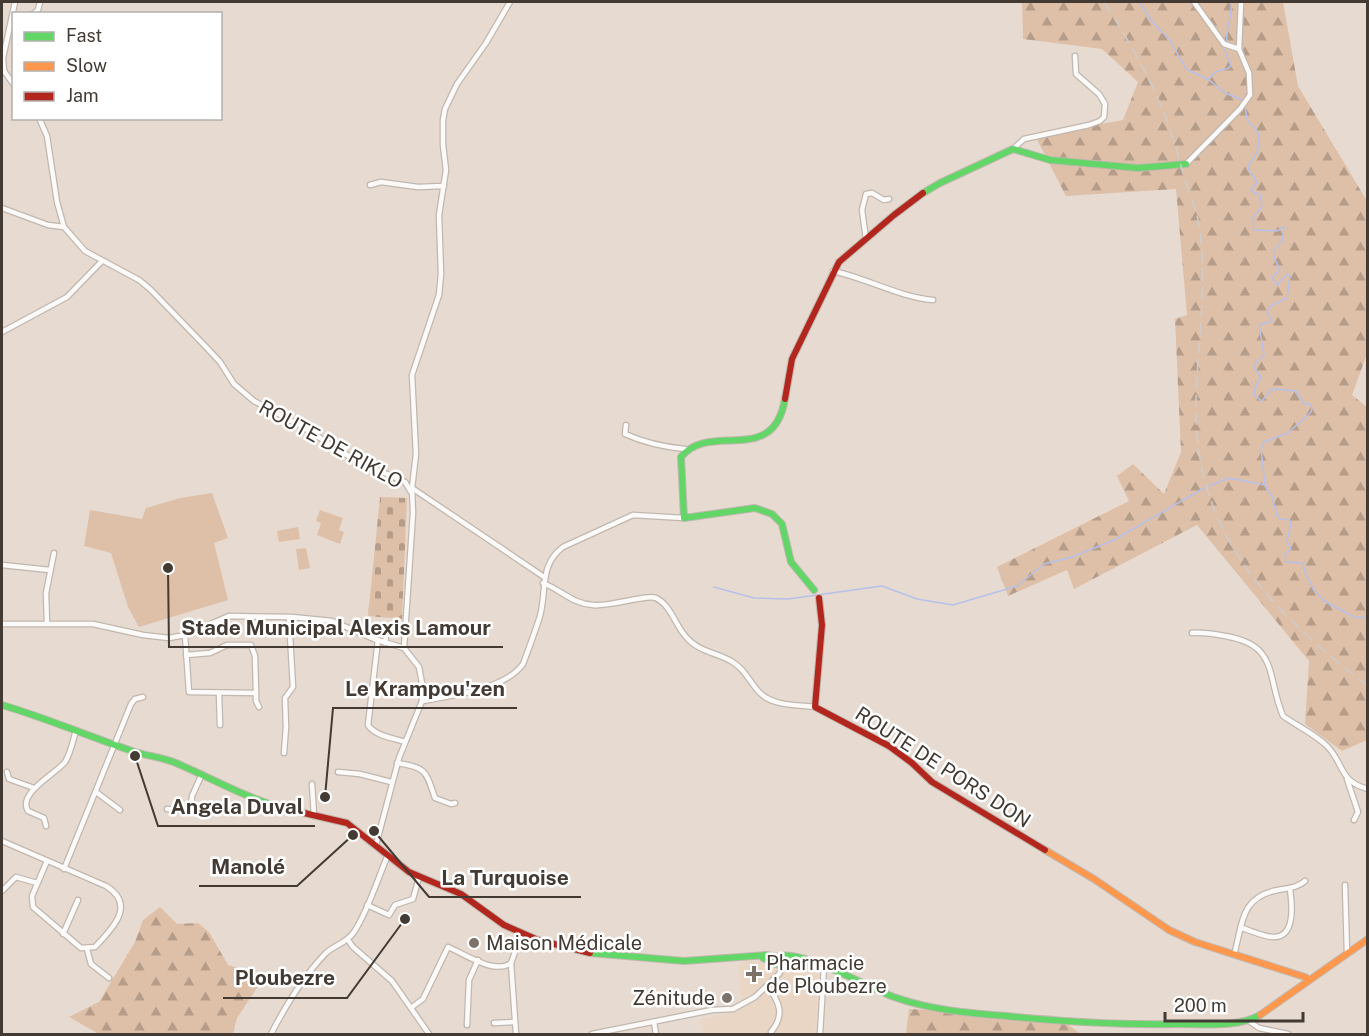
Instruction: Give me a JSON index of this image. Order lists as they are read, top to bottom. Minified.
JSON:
{"streets":{"street":["ROUTE DE RIKLO","ROUTE DE PORS DON"]},"places":{"other":["Stade Municipal Alexis Lamour","Angela Duval","Le Krampou'zen","La Turquoise","Manolé","Ploubezre","Maison Médicale","Zénitude"],"health":["Pharmacie de Ploubezre"]},"legend":["Fast","Slow","Jam"],"scale_bar":"200 m"}
